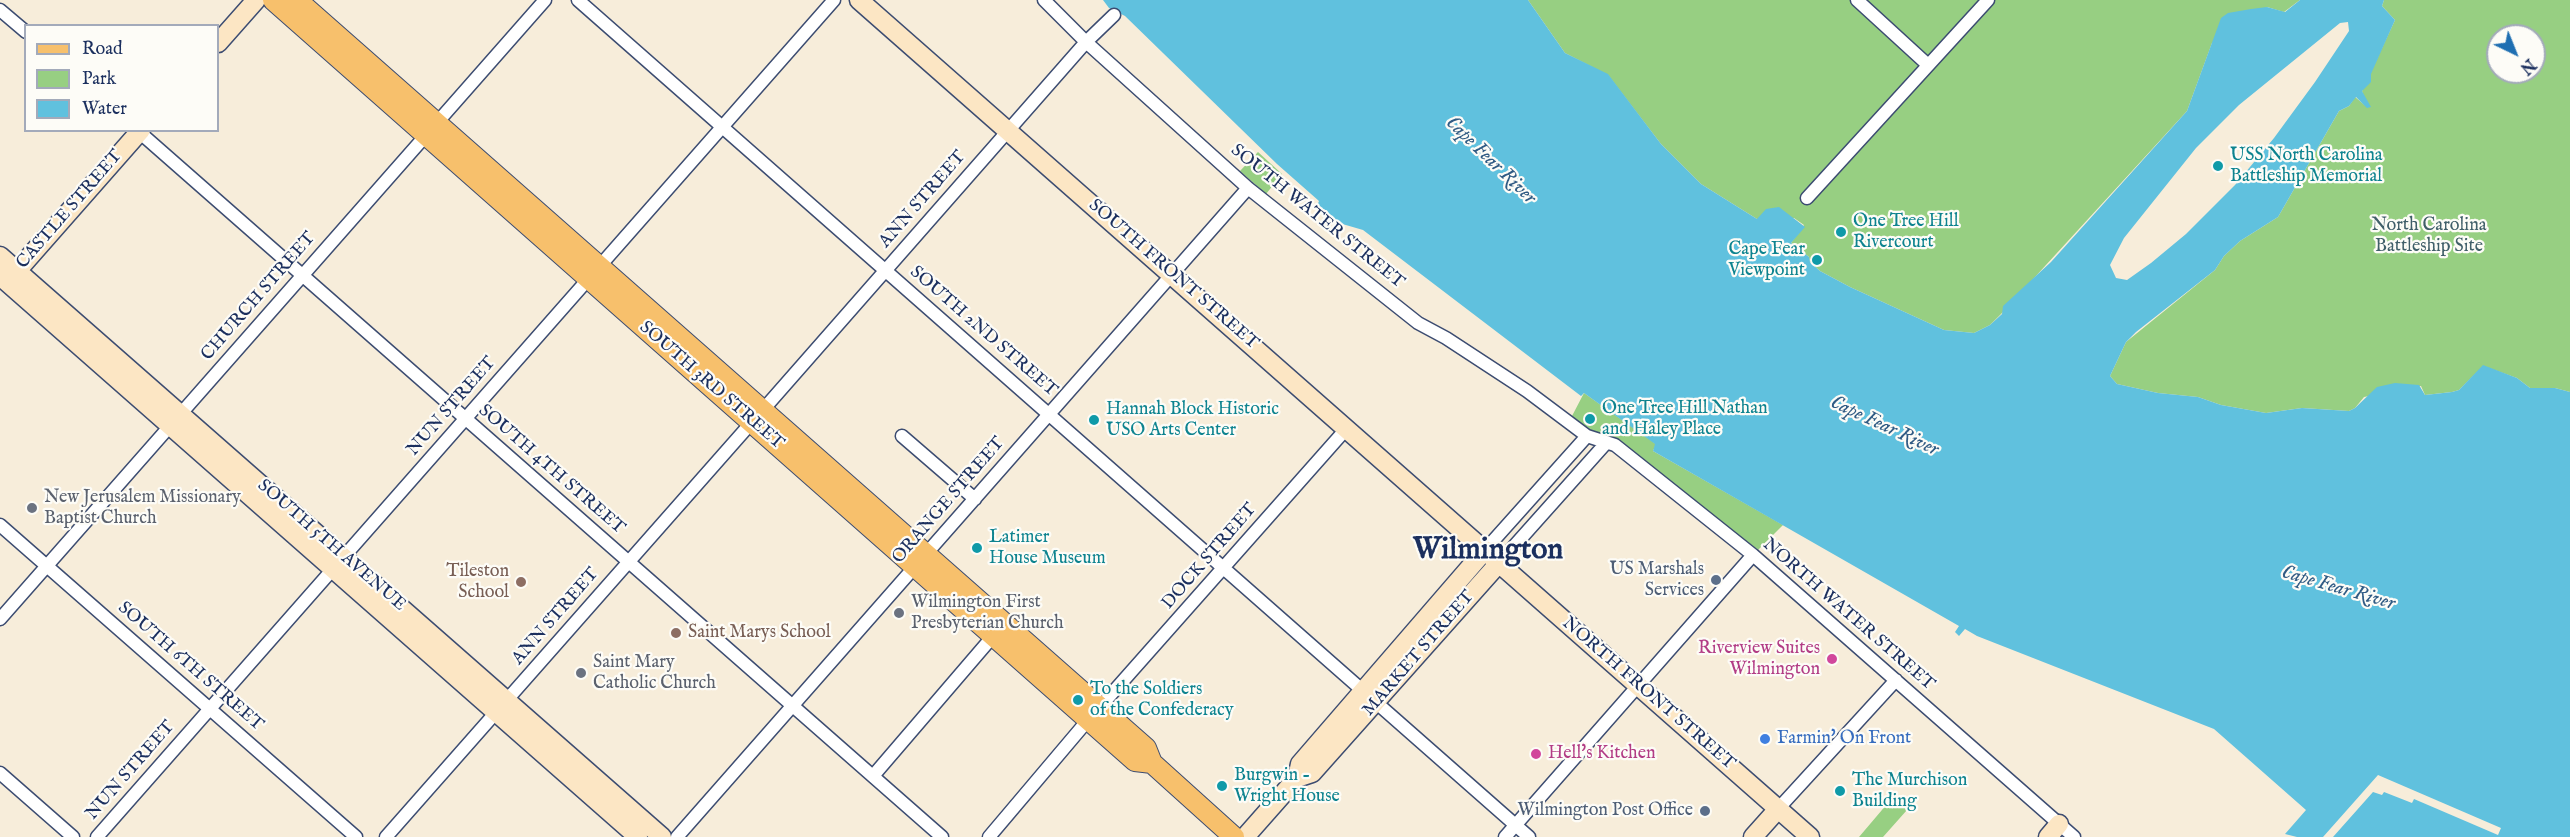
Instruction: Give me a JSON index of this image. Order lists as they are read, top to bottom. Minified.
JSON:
{"streets":{"main road":["SOUTH 3RD STREET"],"street":["ANN STREET","CASTLE STREET","SOUTH WATER STREET","SOUTH FRONT STREET","CHURCH STREET","SOUTH 2ND STREET","NUN STREET","SOUTH 4TH STREET","ORANGE STREET","SOUTH 5TH AVENUE","DOCK STREET","NORTH WATER STREET","MARKET STREET","SOUTH 6TH STREET","NORTH FRONT STREET"]},"crossings":[["ANN STREET","SOUTH WATER STREET"],["ANN STREET","SOUTH FRONT STREET"],["ANN STREET","SOUTH 2ND STREET"],["ANN STREET","SOUTH 3RD STREET"],["ANN STREET","SOUTH 4TH STREET"],["ANN STREET","SOUTH 5TH AVENUE"],["CASTLE STREET","SOUTH 5TH AVENUE"],["SOUTH WATER STREET","ORANGE STREET"],["SOUTH WATER STREET","NORTH WATER STREET"],["SOUTH WATER STREET","MARKET STREET"],["SOUTH FRONT STREET","ORANGE STREET"],["SOUTH FRONT STREET","DOCK STREET"],["SOUTH FRONT STREET","MARKET STREET"],["SOUTH FRONT STREET","NORTH FRONT STREET"],["CHURCH STREET","SOUTH 3RD STREET"],["CHURCH STREET","SOUTH 4TH STREET"],["CHURCH STREET","SOUTH 5TH AVENUE"],["CHURCH STREET","SOUTH 6TH STREET"],["SOUTH 2ND STREET","NUN STREET"],["SOUTH 2ND STREET","ORANGE STREET"],["SOUTH 2ND STREET","DOCK STREET"],["SOUTH 2ND STREET","MARKET STREET"],["SOUTH 3RD STREET","NUN STREET"],["SOUTH 3RD STREET","ORANGE STREET"],["SOUTH 3RD STREET","DOCK STREET"],["NUN STREET","SOUTH 4TH STREET"],["NUN STREET","SOUTH 5TH AVENUE"],["NUN STREET","SOUTH 6TH STREET"],["SOUTH 4TH STREET","ORANGE STREET"],["NORTH WATER STREET","MARKET STREET"],["MARKET STREET","NORTH FRONT STREET"]],"districts":["Wilmington"],"water":["Cape Fear River"],"parks":["North Carolina Battleship Site"],"places":["USS North Carolina Battleship Memorial","One Tree Hill Rivercourt","Cape Fear Viewpoint","One Tree Hill Nathan and Haley Place","Hannah Block Historic USO Arts Center","New Jerusalem Missionary Baptist Church","Latimer House Museum","US Marshals Services","Tileston School","Wilmington First Presbyterian Church","Saint Marys School","Riverview Suites Wilmington","Saint Mary Catholic Church","To the Soldiers of the Confederacy","Farmin' On Front","Hell's Kitchen","Burgwin - Wright House","The Murchison Building","Wilmington Post Office"],"legend":["Road","Park","Water"],"north":"bottom right"}
